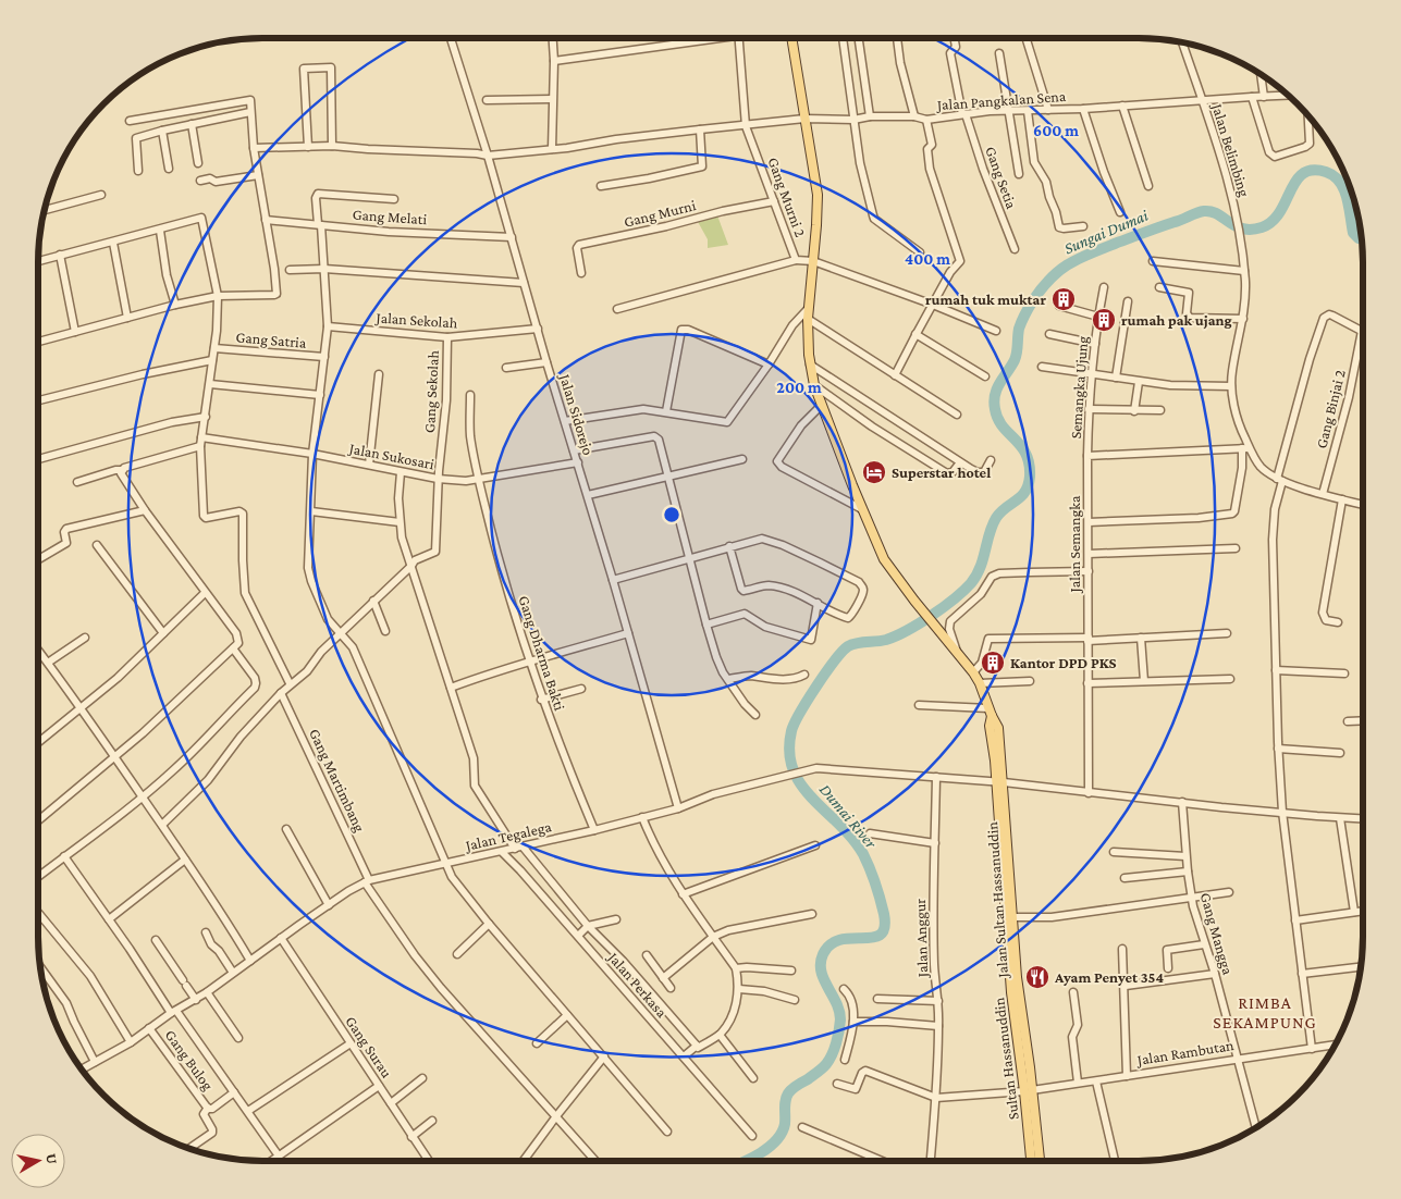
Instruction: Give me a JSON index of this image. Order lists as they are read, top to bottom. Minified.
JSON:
{"streets":{"main road":["Jalan Sultan Hassanuddin","Sultan Hassanuddin"],"street":["Jalan Pangkalan Sena","Jalan Belimbing","Gang Setia","Gang Murni 2","Gang Murni","Gang Melati","Jalan Sekolah","Gang Satria","Semangka Ujung","Gang Sekolah","Gang Binjai 2","Jalan Sidorejo","Jalan Sukosari","Jalan Semangka","Gang Dharma Bakti","Gang Martimbang","Jalan Tegalega","Gang Mangga","Jalan Anggur","Jalan Perkasa","Gang Surau","Jalan Rambutan","Gang Bulog"]},"crossings":[["Jalan Pangkalan Sena","Jalan Belimbing"],["Jalan Pangkalan Sena","Gang Setia"],["Jalan Pangkalan Sena","Gang Murni 2"],["Jalan Pangkalan Sena","Jalan Sidorejo"],["Gang Murni 2","Gang Murni"],["Gang Melati","Jalan Sidorejo"],["Jalan Sekolah","Gang Sekolah"],["Jalan Sekolah","Jalan Sidorejo"],["Semangka Ujung","Jalan Semangka"],["Gang Sekolah","Jalan Sukosari"],["Jalan Sidorejo","Jalan Sukosari"],["Jalan Sidorejo","Jalan Tegalega"],["Jalan Sukosari","Gang Dharma Bakti"],["Jalan Semangka","Jalan Tegalega"],["Gang Dharma Bakti","Jalan Tegalega"],["Gang Martimbang","Jalan Tegalega"],["Jalan Tegalega","Jalan Sultan Hassanuddin"],["Jalan Tegalega","Gang Mangga"],["Jalan Tegalega","Jalan Anggur"],["Jalan Tegalega","Jalan Perkasa"],["Jalan Tegalega","Gang Surau"],["Jalan Tegalega","Sultan Hassanuddin"],["Jalan Tegalega","Gang Bulog"],["Jalan Sultan Hassanuddin","Sultan Hassanuddin"],["Gang Mangga","Jalan Rambutan"],["Jalan Rambutan","Sultan Hassanuddin"]],"districts":["RIMBA SEKAMPUNG"],"water":["Sungai Dumai","Dumai River"],"places":{"building":["rumah tuk muktar","rumah pak ujang","Kantor DPD PKS"],"hotel":["Superstar hotel"],"restaurant":["Ayam Penyet 354"]},"north":"right","rings":["600 m","400 m","200 m"]}
